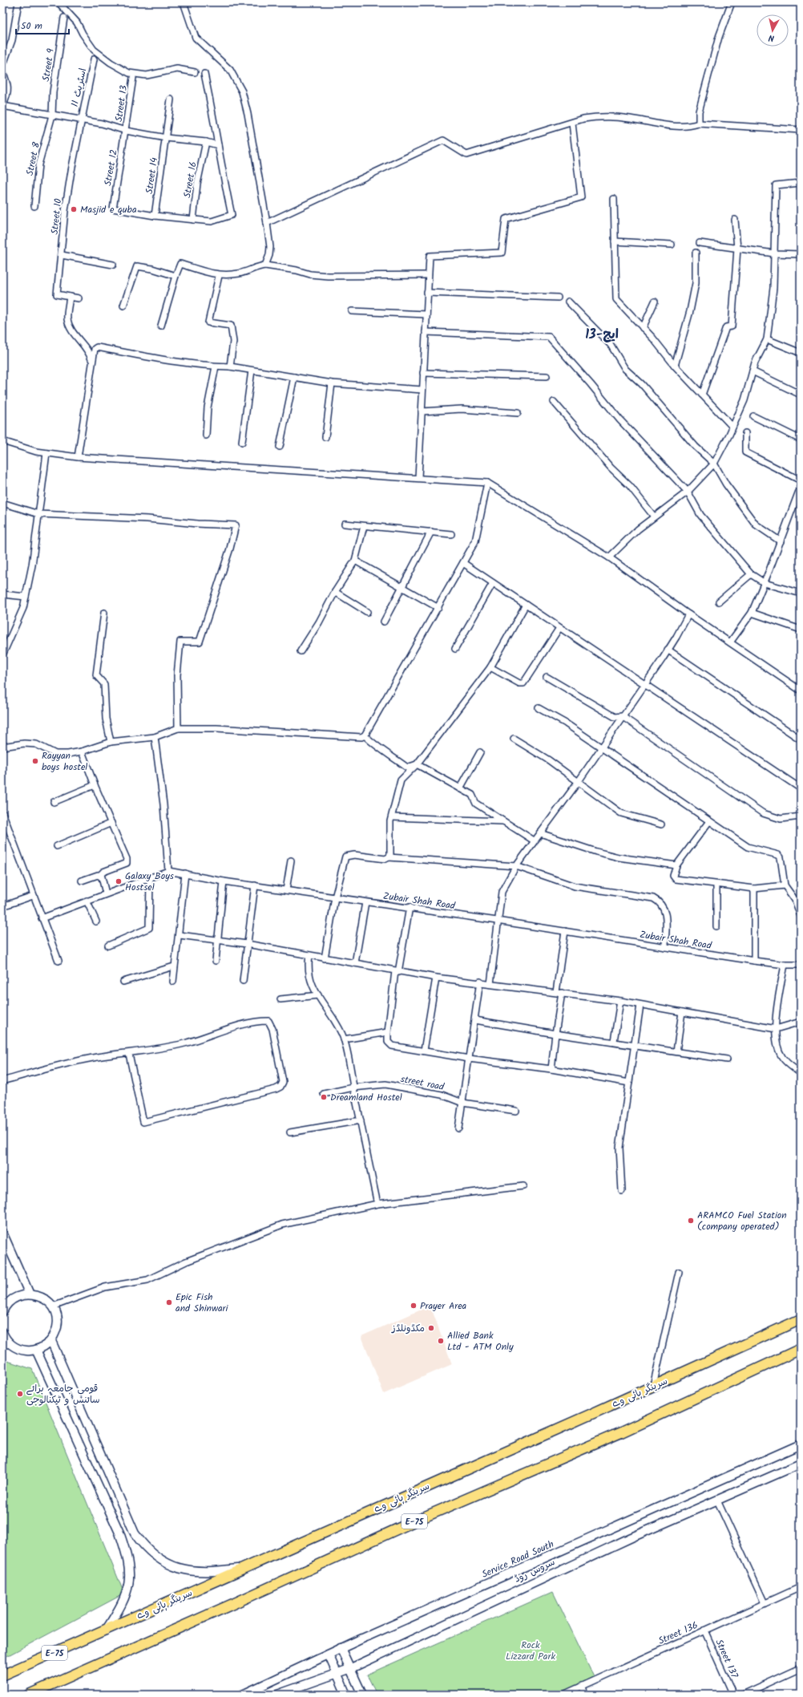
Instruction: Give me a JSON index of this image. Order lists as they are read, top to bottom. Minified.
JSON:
{"streets":{"highway":["سرینگر ہائی وے","E-75"],"main road":["Service Road South","سروس روڈ"],"street":["Street 9","اسٹریٹ 11","Street 13","Street 8","Street 12","Street 14","Street 16","Street 10","Zubair Shah Road","street road","Street 136","Street 137"]},"crossings":[["Street 9","Street 8"],["اسٹریٹ 11","Street 10"],["Street 13","Street 12"],["Street 12","Street 14"],["Street 136","Street 137"]],"districts":["ایچ-13"],"parks":["Rock Lizzard Park"],"places":["Masjid e quba","Rayyan boys hostel","Galaxy Boys Hostsel","Dreamland Hostel","ARAMCO Fuel Station (company operated)","Epic Fish and Shinwari","Prayer Area","مکڈونلڈز","Allied Bank Ltd - ATM Only","قومی جامعہ برائے سائنس و ٹیکنالوجی"],"scale_bar":"50 m","north":"bottom"}
